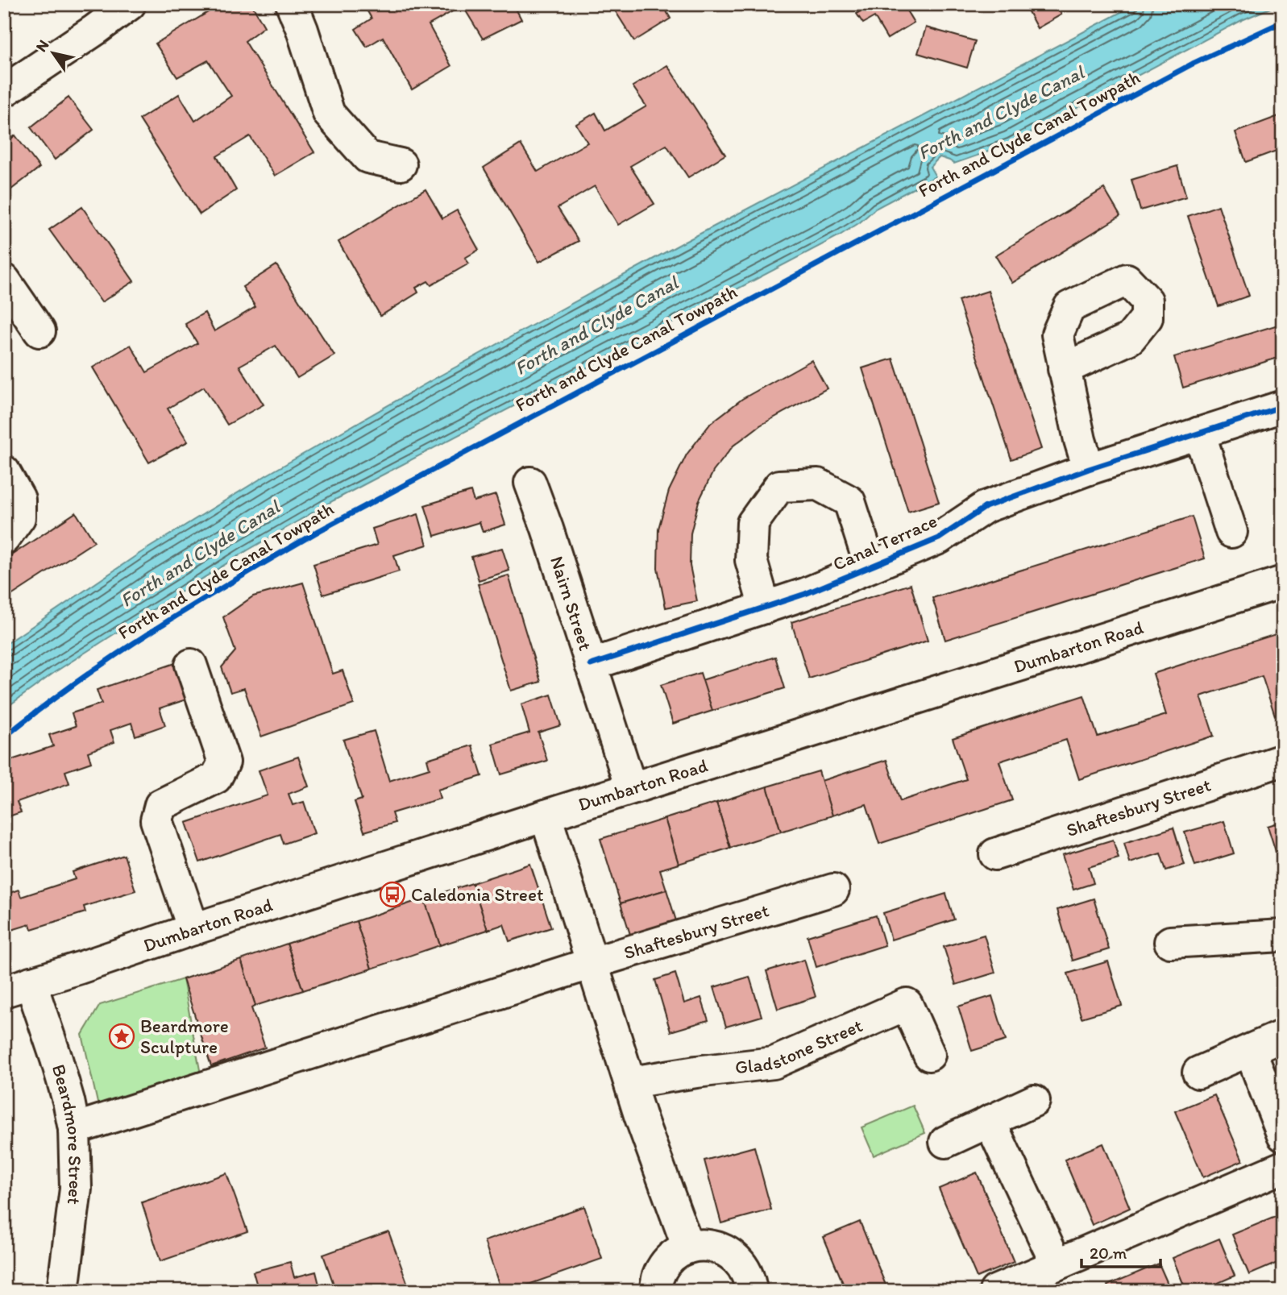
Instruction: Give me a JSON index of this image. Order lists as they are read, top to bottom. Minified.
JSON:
{"streets":{"street":["Canal Terrace","Nairn Street","Dumbarton Road","Shaftesbury Street","Gladstone Street","Beardmore Street"],"cycle path":["Forth and Clyde Canal Towpath"]},"crossings":[["Canal Terrace","Nairn Street"],["Nairn Street","Dumbarton Road"],["Dumbarton Road","Beardmore Street"],["Shaftesbury Street","Beardmore Street"]],"water":["Forth and Clyde Canal"],"places":{"bus stop":["Caledonia Street"],"place":["Beardmore Sculpture"]},"scale_bar":"20 m","north":"top left"}
